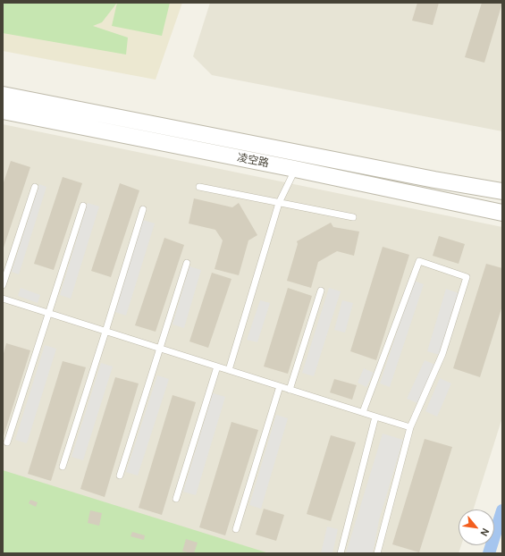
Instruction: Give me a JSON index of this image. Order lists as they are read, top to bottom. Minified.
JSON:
{"streets":{"street":["凌空路"]},"north":"bottom right"}
